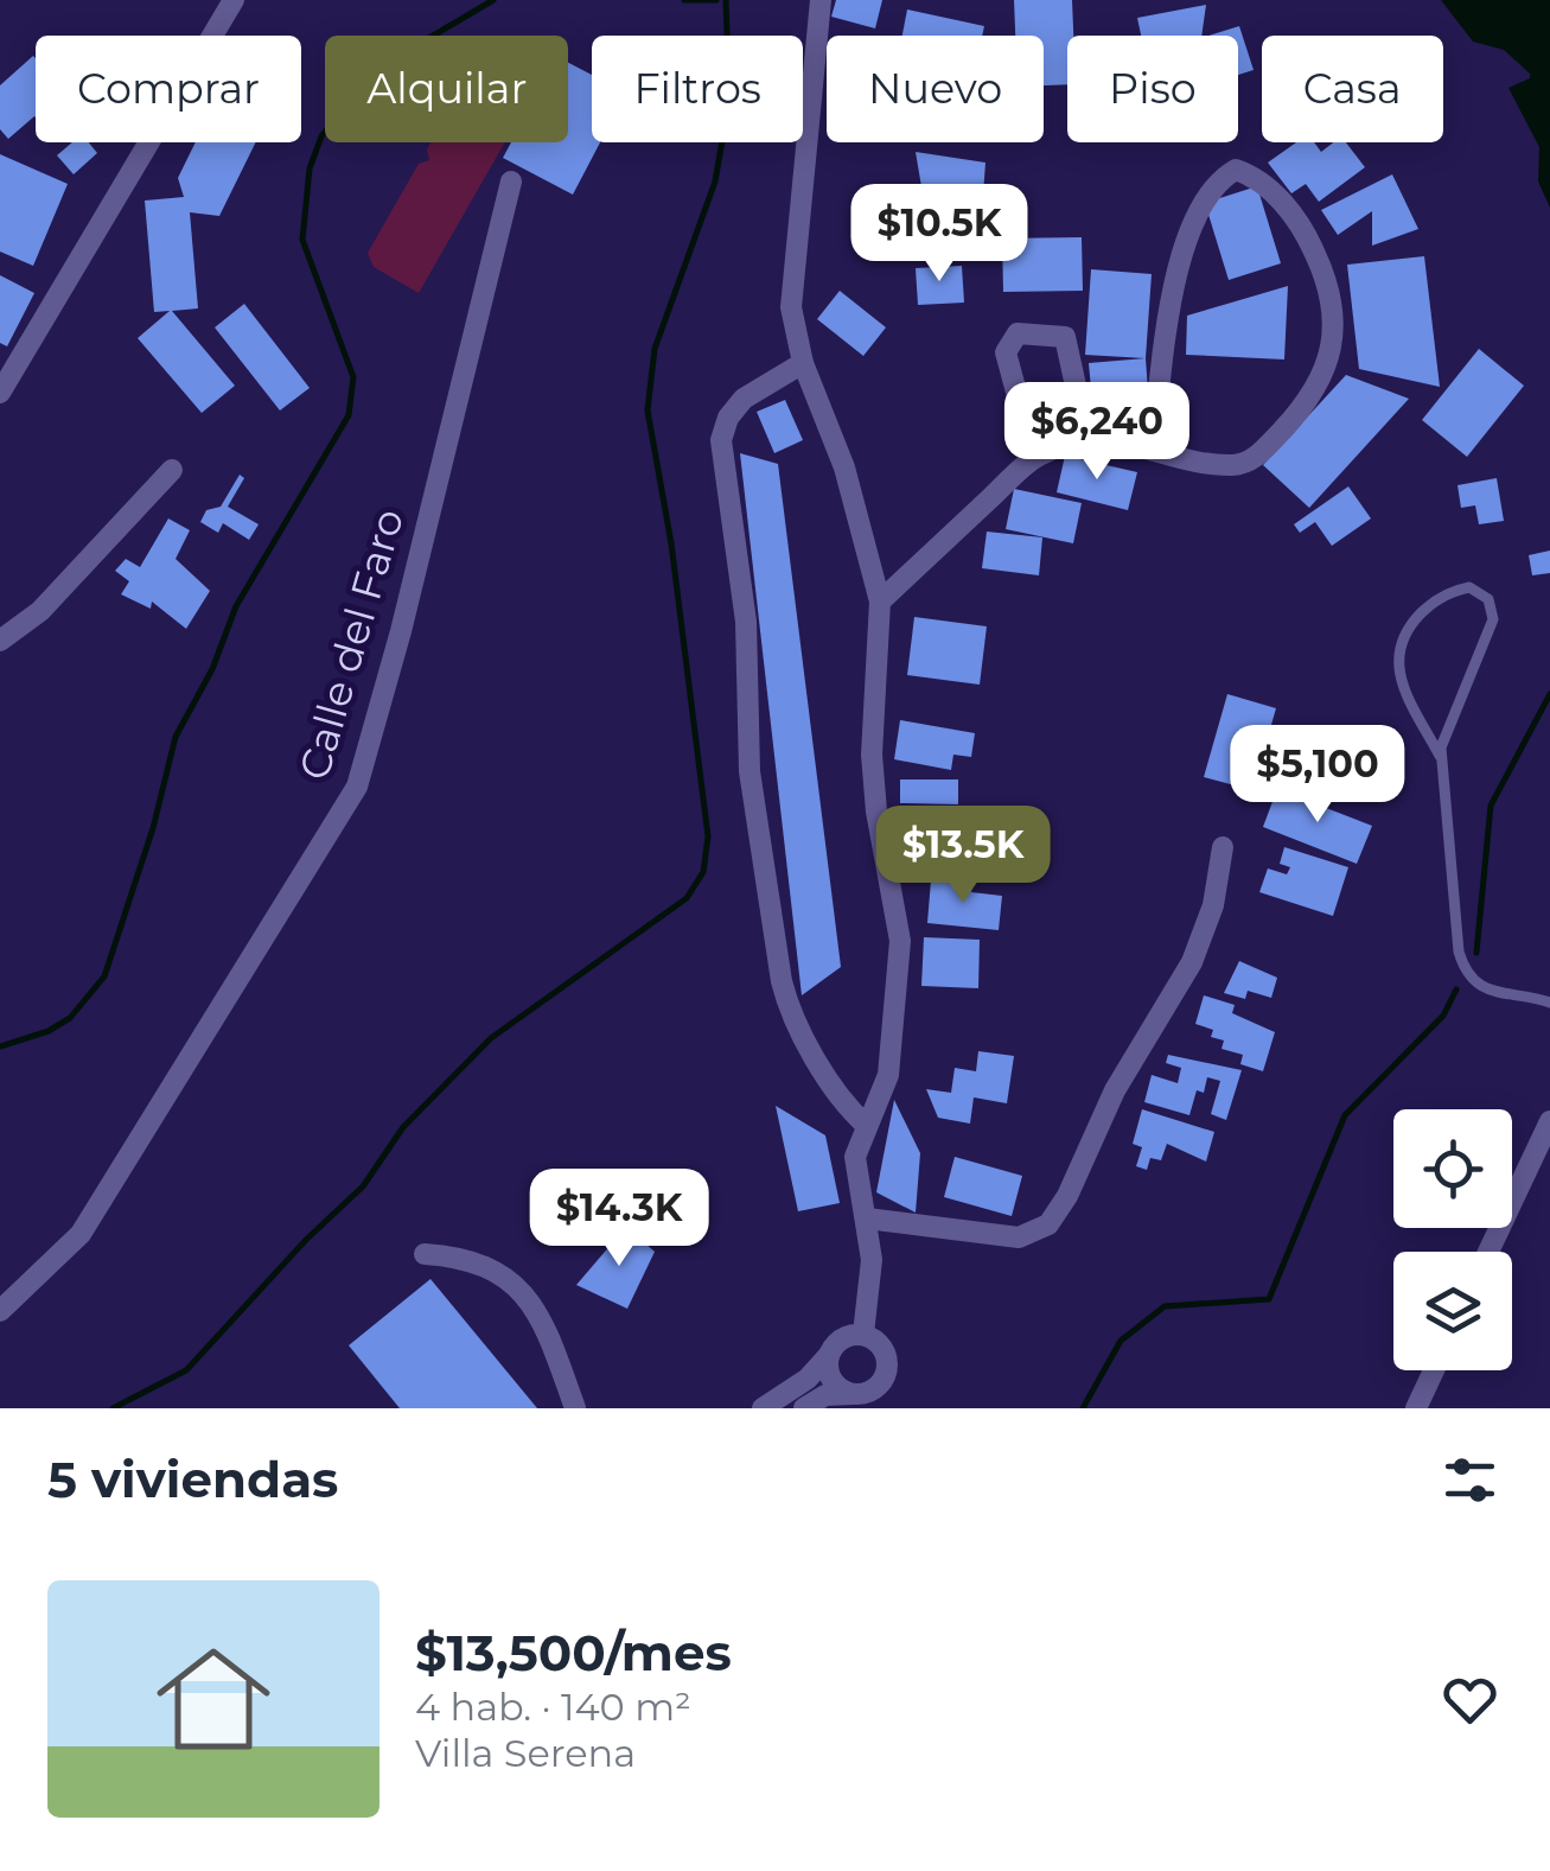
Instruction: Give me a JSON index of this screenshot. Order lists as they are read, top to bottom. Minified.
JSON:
{"streets":{"street":["Calle del Faro"]},"page":{"chip":["Comprar","Alquilar","Filtros","Nuevo","Piso","Casa"],"price":["$10.5K","$6,240","$5,100","$13.5K","$14.3K"],"heading":"5 viviendas","list":[{"name":"$13,500/mes","note":"4 hab. · 140 m² · Villa Serena"}]}}
